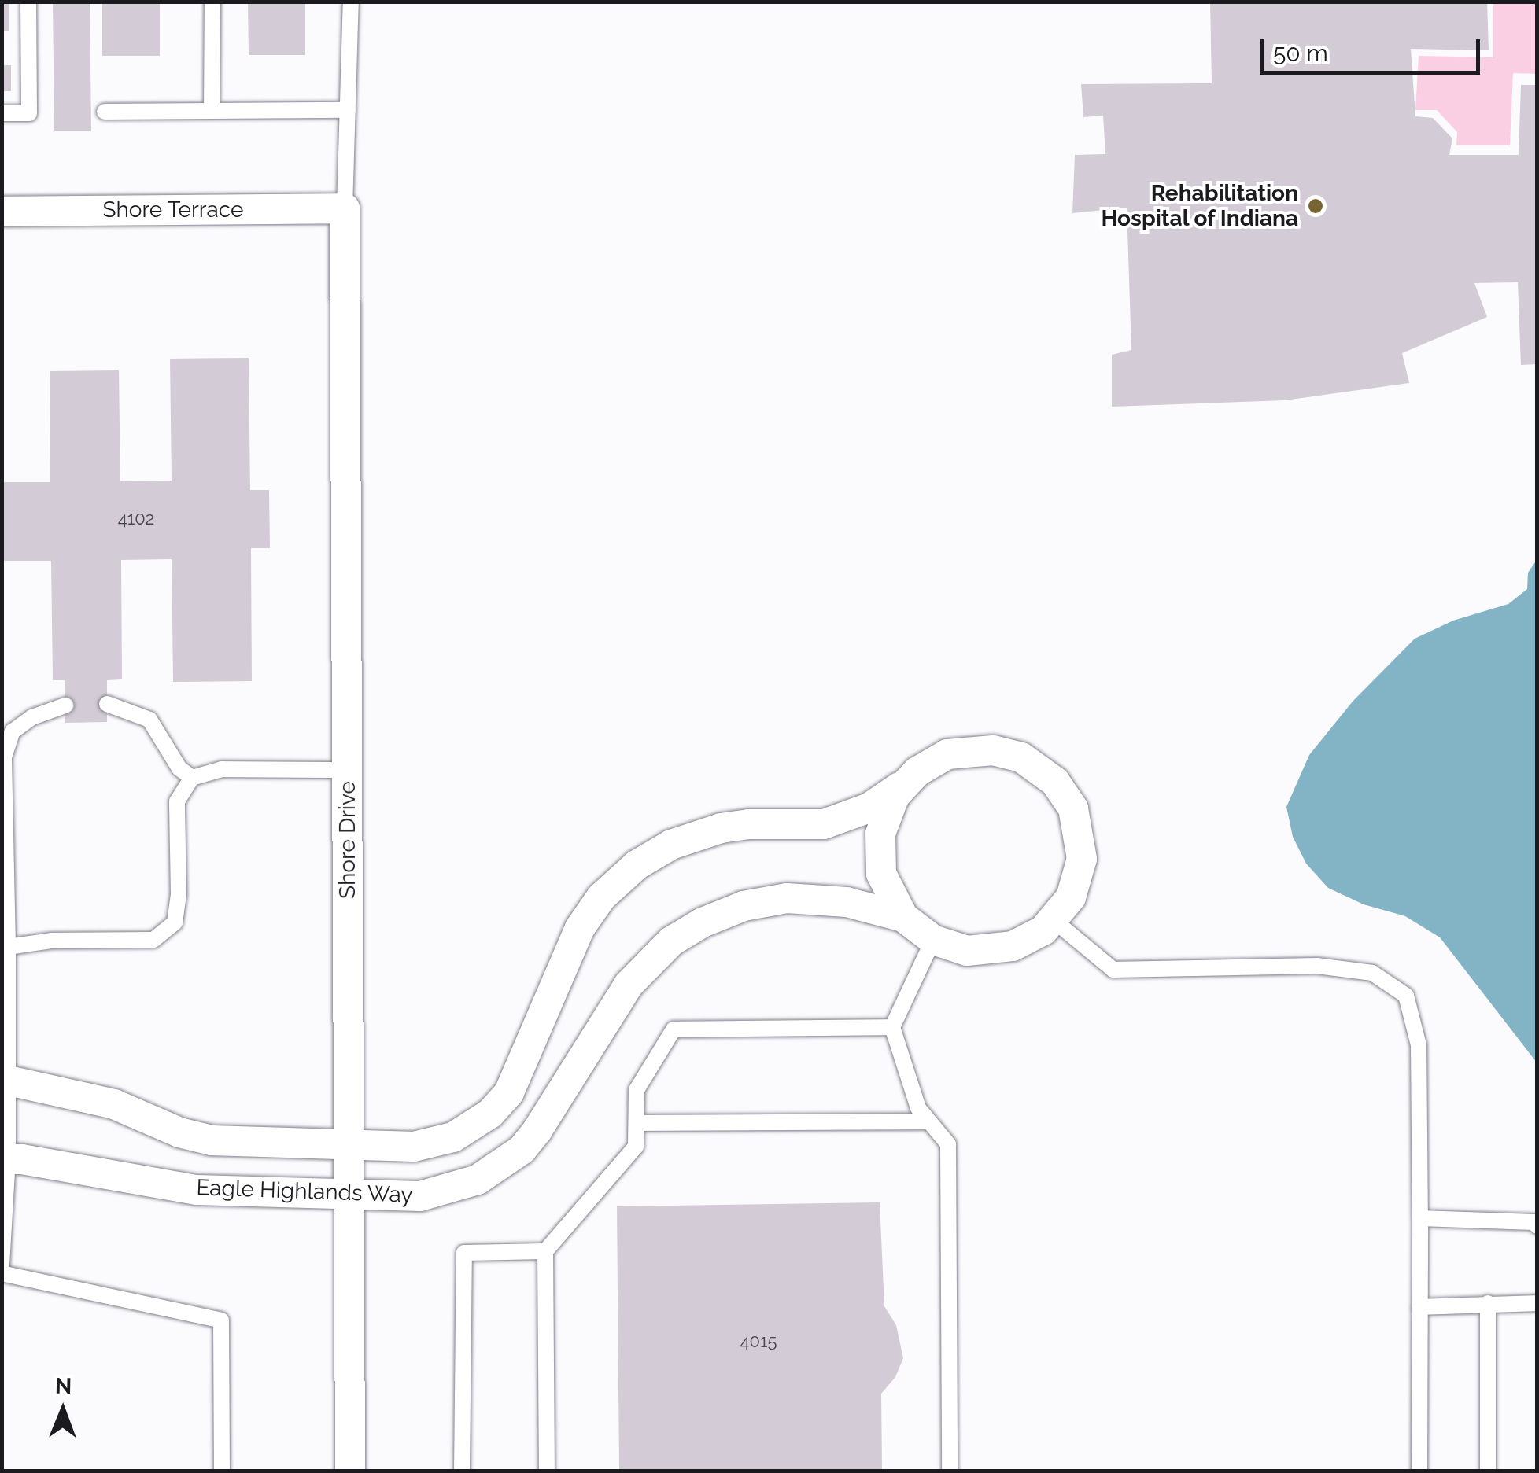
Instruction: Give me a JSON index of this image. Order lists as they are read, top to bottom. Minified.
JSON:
{"streets":{"street":["Shore Terrace","Shore Drive","Eagle Highlands Way"]},"crossings":[["Shore Terrace","Shore Drive"],["Shore Drive","Eagle Highlands Way"]],"places":["Rehabilitation Hospital of Indiana"],"house_numbers":["4102","4015"],"scale_bar":"50 m","north":"top"}
